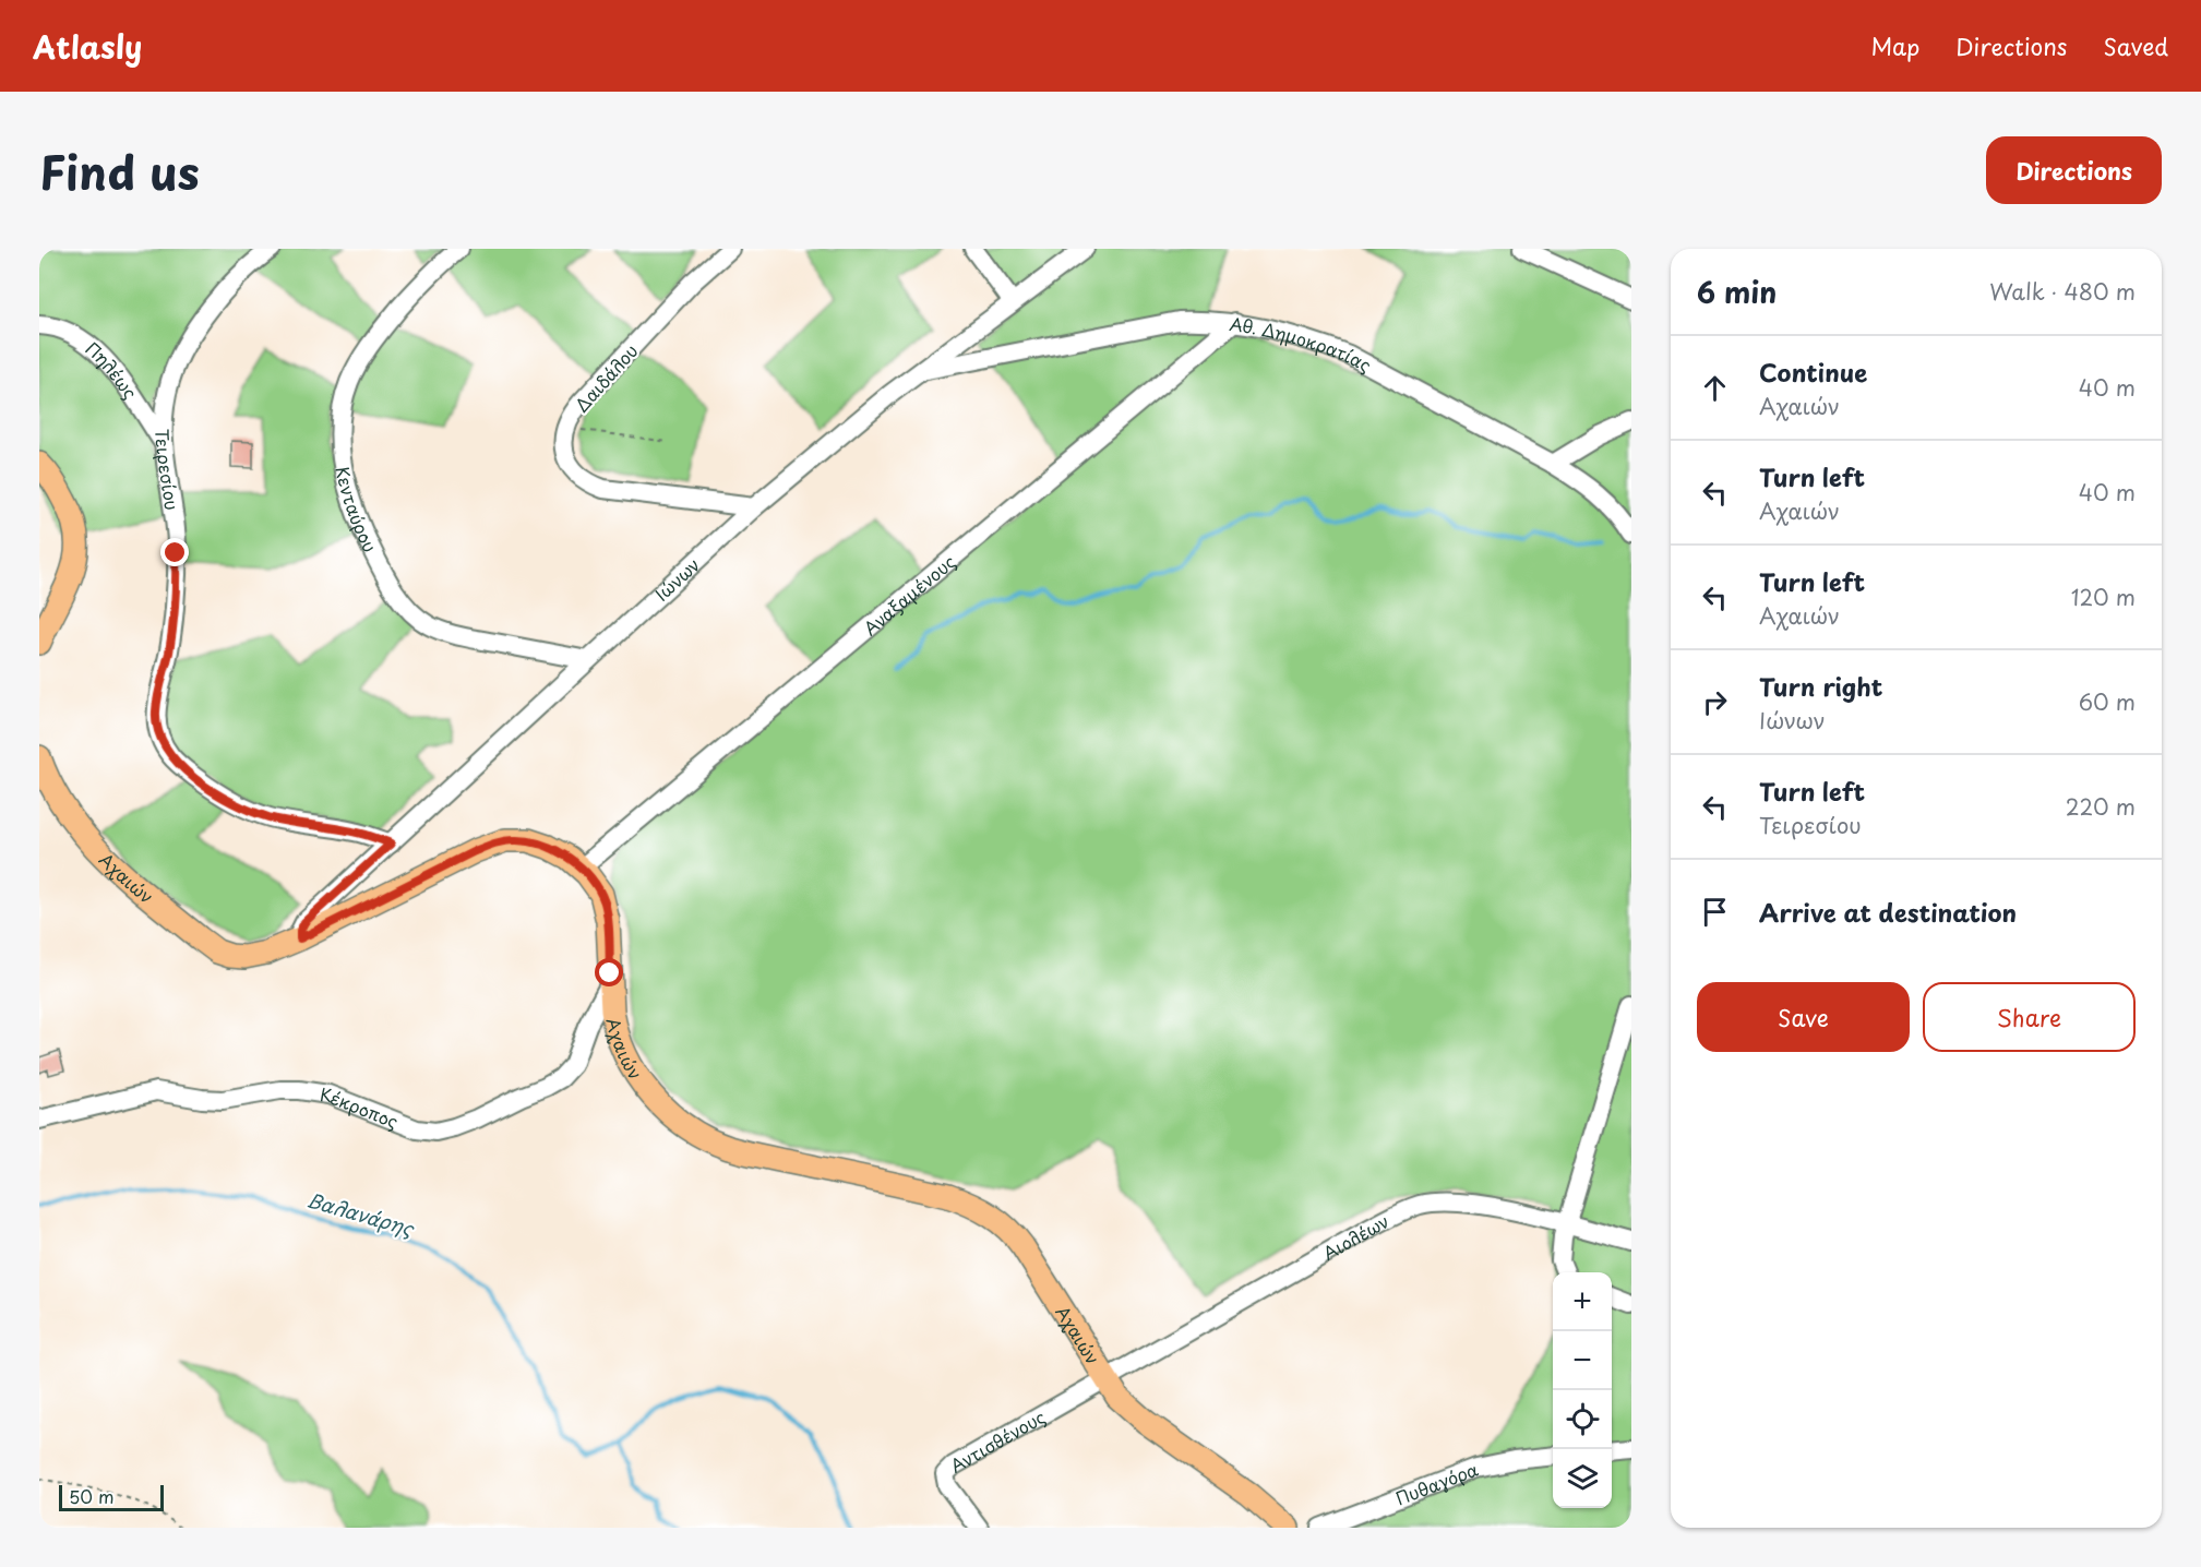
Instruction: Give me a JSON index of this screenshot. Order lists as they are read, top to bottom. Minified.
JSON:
{"streets":{"main road":["Αχαιών"],"street":["Αθ. Δημοκρατίας","Πηλέως","Δαιδάλου","Τειρεσίου","Κενταύρου","Ιώνων","Αναξαμένους","Κέκροπος","Αιολέων","Αντισθένους","Πυθαγόρα"]},"crossings":[["Αθ. Δημοκρατίας","Ιώνων"],["Αθ. Δημοκρατίας","Αναξαμένους"],["Πηλέως","Τειρεσίου"],["Δαιδάλου","Ιώνων"],["Τειρεσίου","Ιώνων"],["Κενταύρου","Ιώνων"],["Ιώνων","Αχαιών"],["Αναξαμένους","Αχαιών"],["Αχαιών","Κέκροπος"],["Αχαιών","Αιολέων"],["Αχαιών","Αντισθένους"],["Αιολέων","Αντισθένους"]],"water":["Βαλανάρης"],"scale_bar":"50 m","page":{"header":"Atlasly","nav":["Map","Directions","Saved"],"title":"Find us","buttons":["Directions",["Save","Share"]],"heading":["6 min","Walk · 480 m"],"list":[["Continue","Αχαιών","40 m"],["Turn left","Αχαιών","40 m"],["Turn left","Αχαιών","120 m"],["Turn right","Ιώνων","60 m"],["Turn left","Τειρεσίου","220 m"],"Arrive at destination"],"map_buttons":["+","−"],"scale":"50 m"}}
